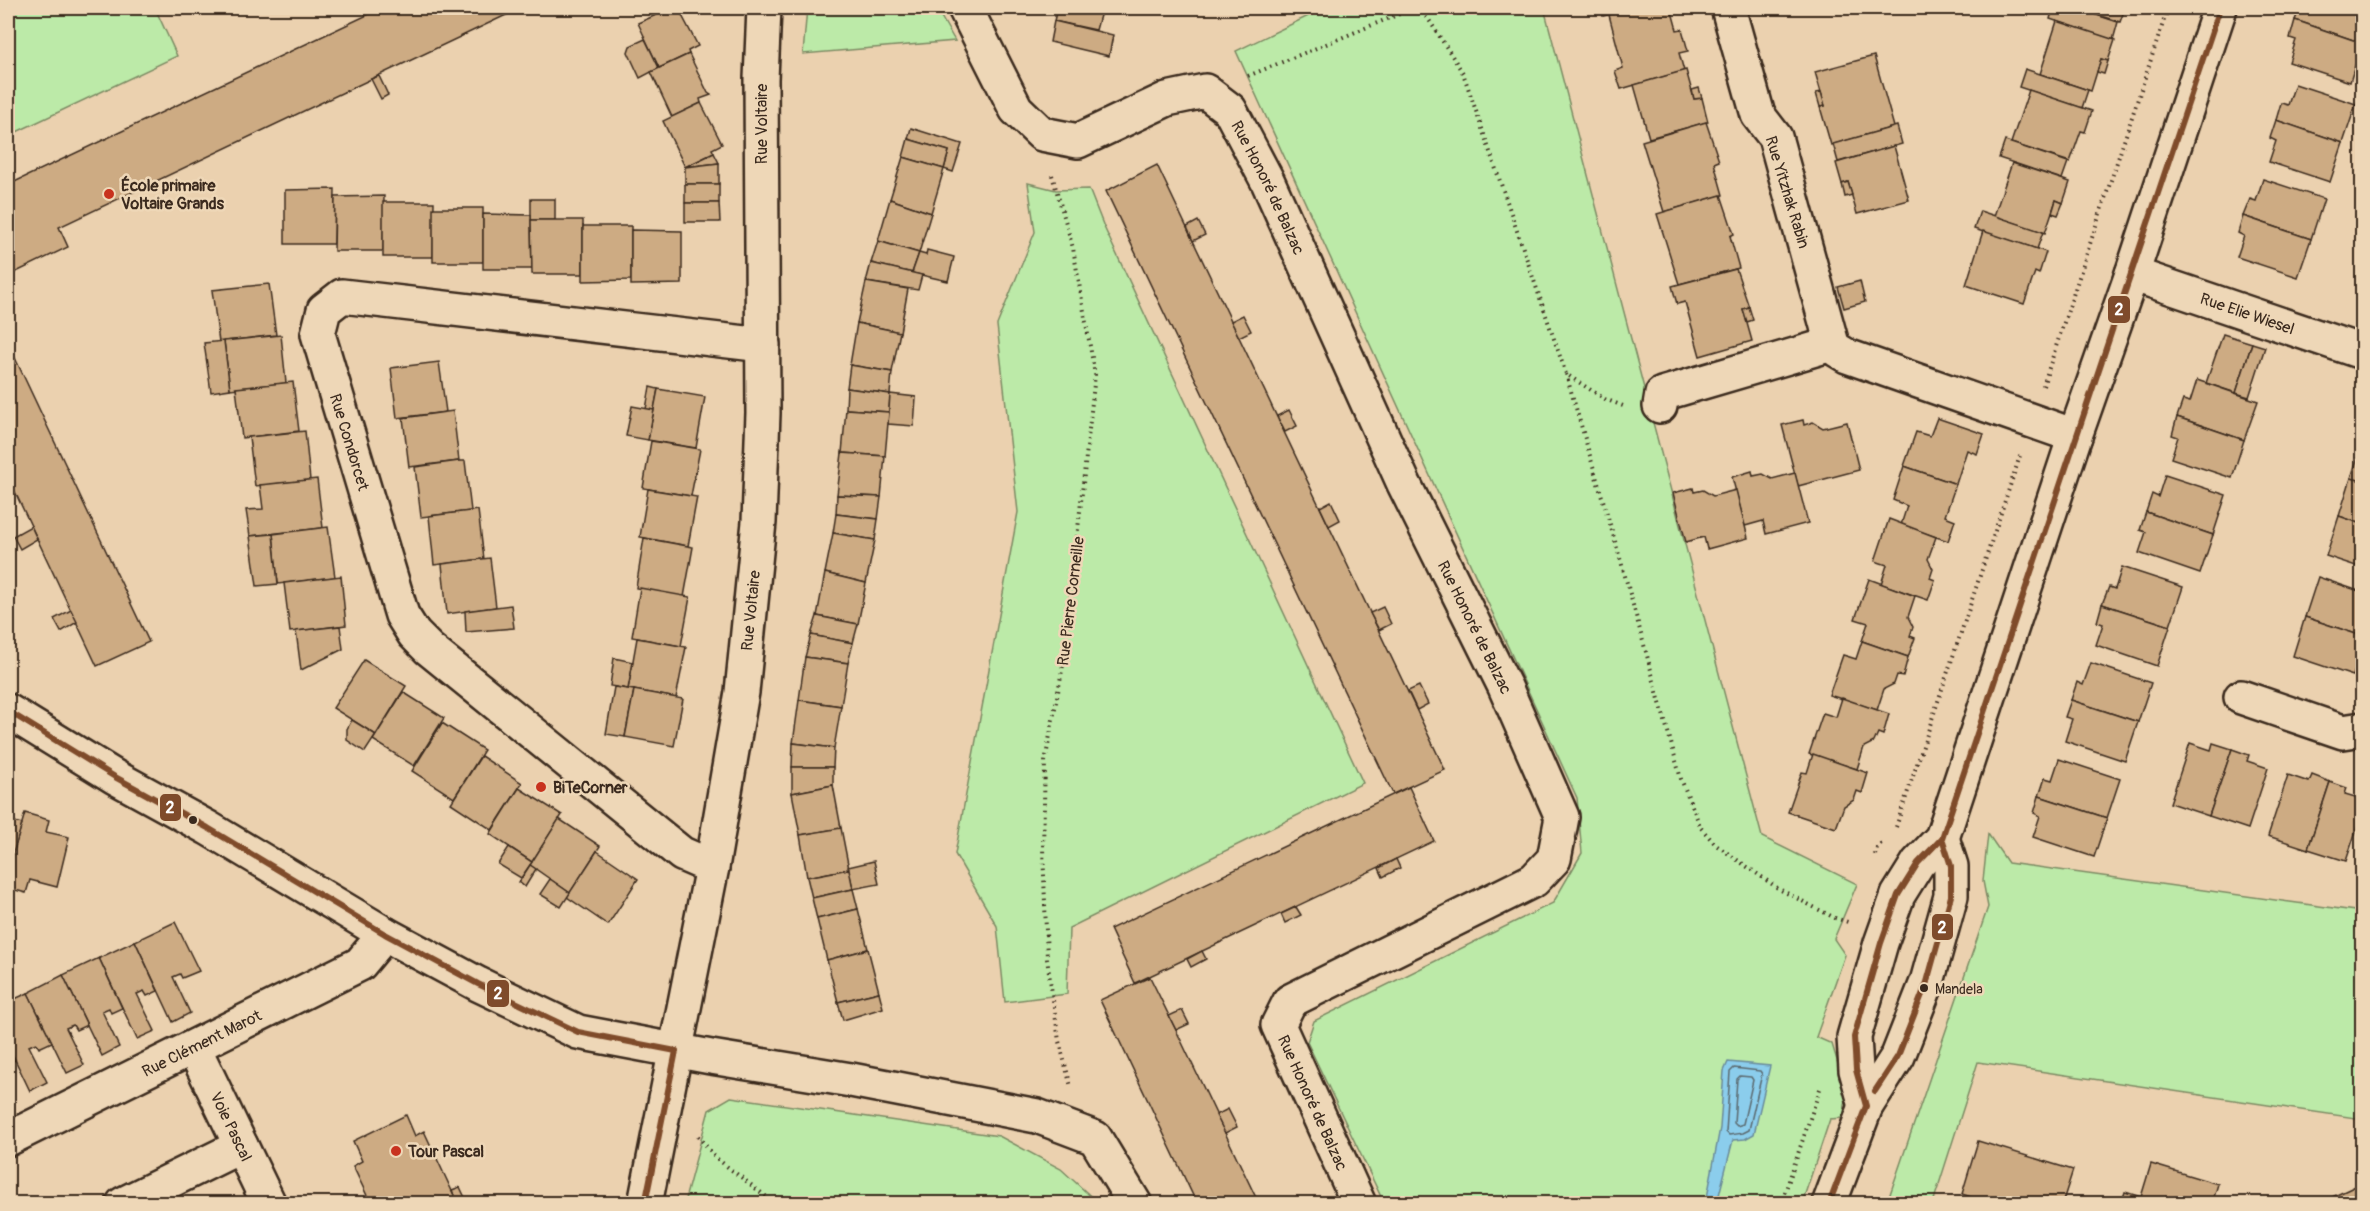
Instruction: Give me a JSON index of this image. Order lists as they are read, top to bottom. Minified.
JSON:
{"streets":{"street":["Rue Voltaire","Rue Honoré de Balzac","Rue Yitzhak Rabin","Rue Elie Wiesel","Rue Condorcet","Rue Clément Marot","Voie Pascal"],"path":["Rue Pierre Corneille"]},"crossings":[["Rue Voltaire","Rue Condorcet"],["Rue Clément Marot","Voie Pascal"]],"places":["École primaire Voltaire Grands","BiTeCorner","Mandela","Tour Pascal"],"lines":["transit line 2"]}
